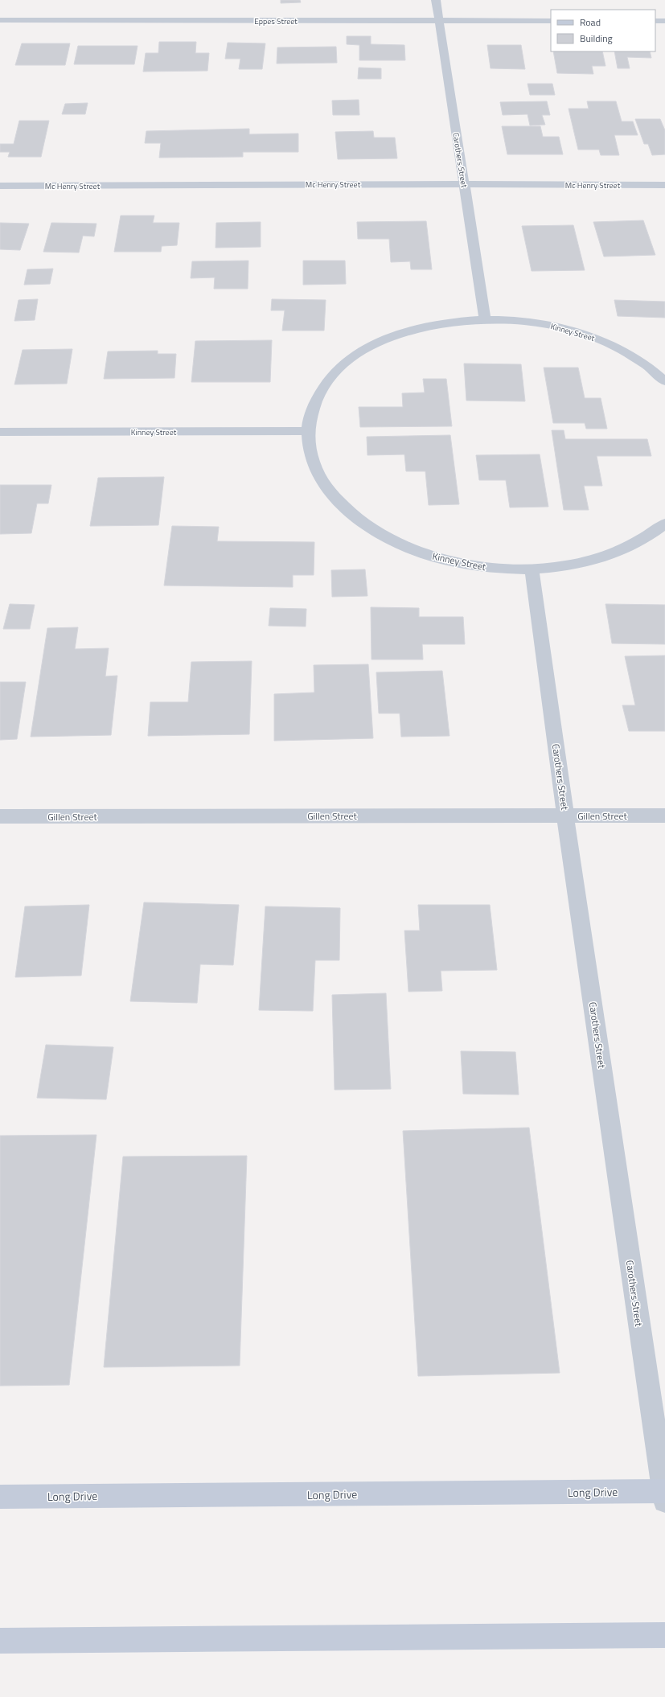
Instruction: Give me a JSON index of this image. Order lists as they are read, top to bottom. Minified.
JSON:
{"streets":{"main road":["Long Drive"],"street":["Eppes Street","Carothers Street","Mc Henry Street","Kinney Street","Gillen Street"]},"crossings":[["Eppes Street","Carothers Street"],["Carothers Street","Mc Henry Street"],["Carothers Street","Kinney Street"],["Carothers Street","Gillen Street"],["Carothers Street","Long Drive"]],"legend":["Road","Building"]}
